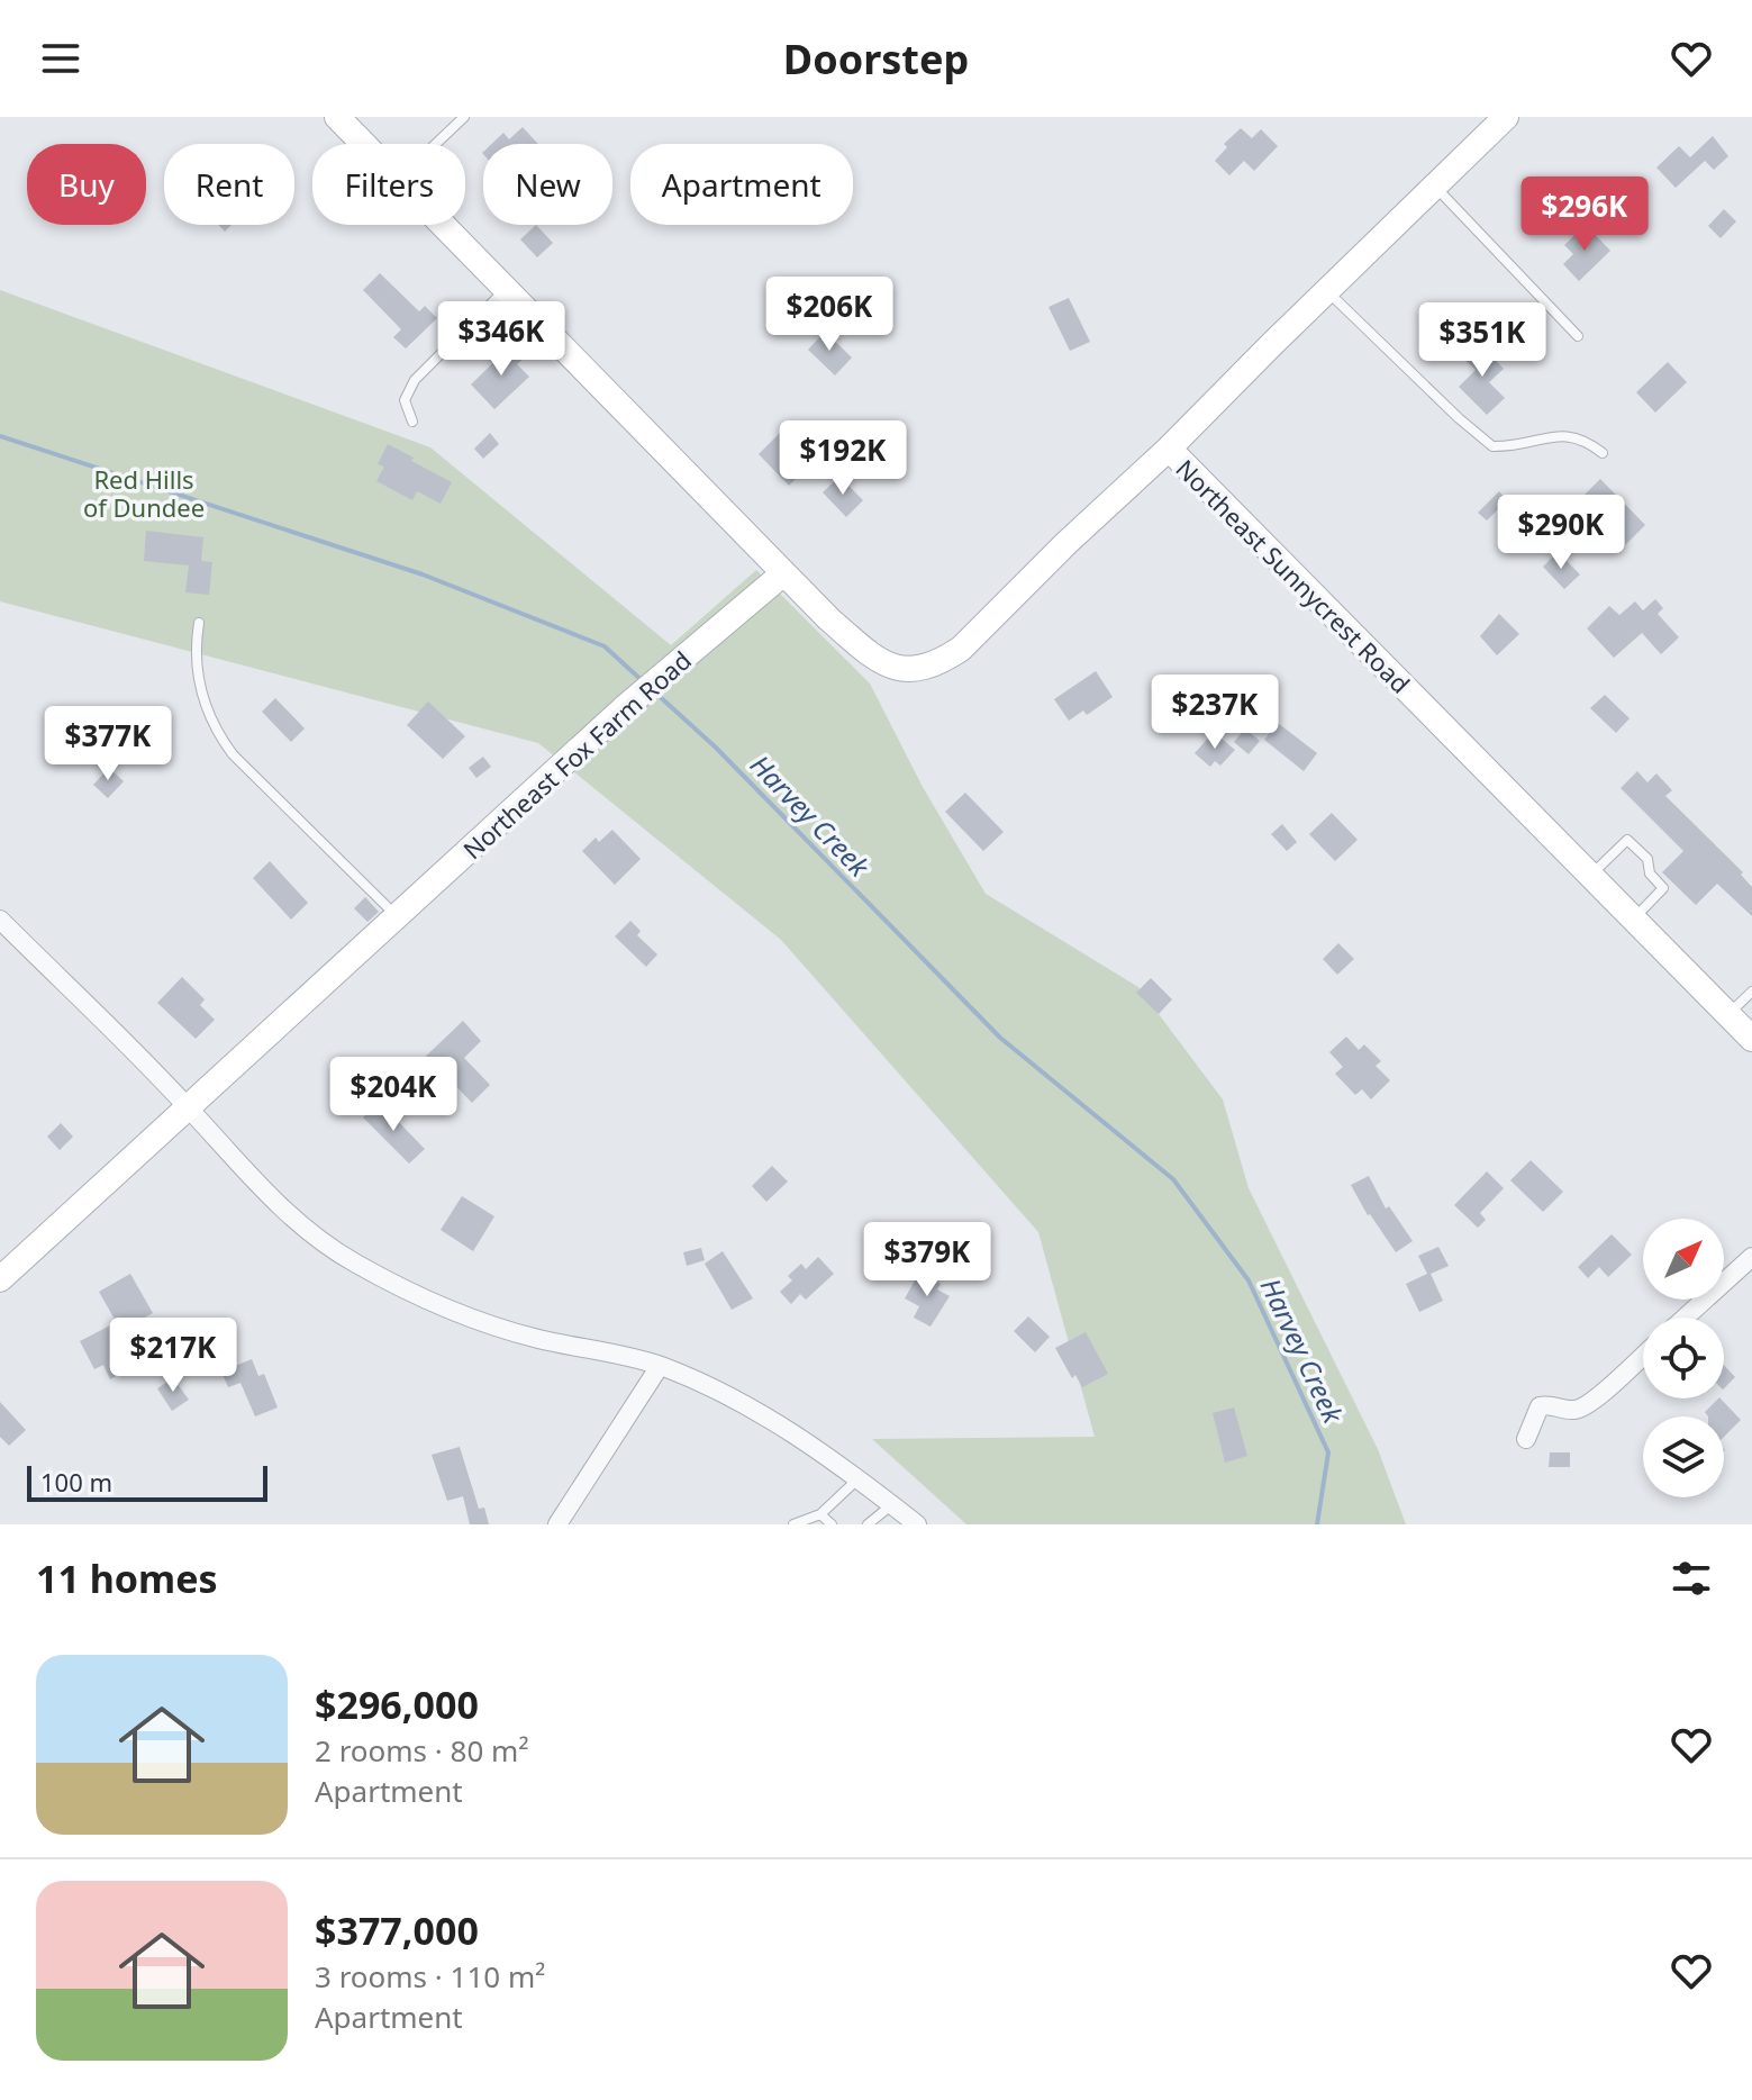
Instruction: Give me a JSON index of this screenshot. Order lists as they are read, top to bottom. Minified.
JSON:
{"streets":{"street":["Northeast Sunnycrest Road","Northeast Fox Farm Road"]},"water":["Harvey Creek"],"parks":["Red Hills of Dundee"],"scale_bar":"100 m","north":"top right","page":{"header":"Doorstep","chip":["Buy","Rent","Filters","New","Apartment"],"price":["$296K","$206K","$346K","$351K","$192K","$290K","$237K","$377K","$204K","$379K","$217K"],"scale":"100 m","heading":"11 homes","list":[{"name":"$296,000","note":"2 rooms · 80 m² · Apartment"},{"name":"$377,000","note":"3 rooms · 110 m² · Apartment"}]}}
